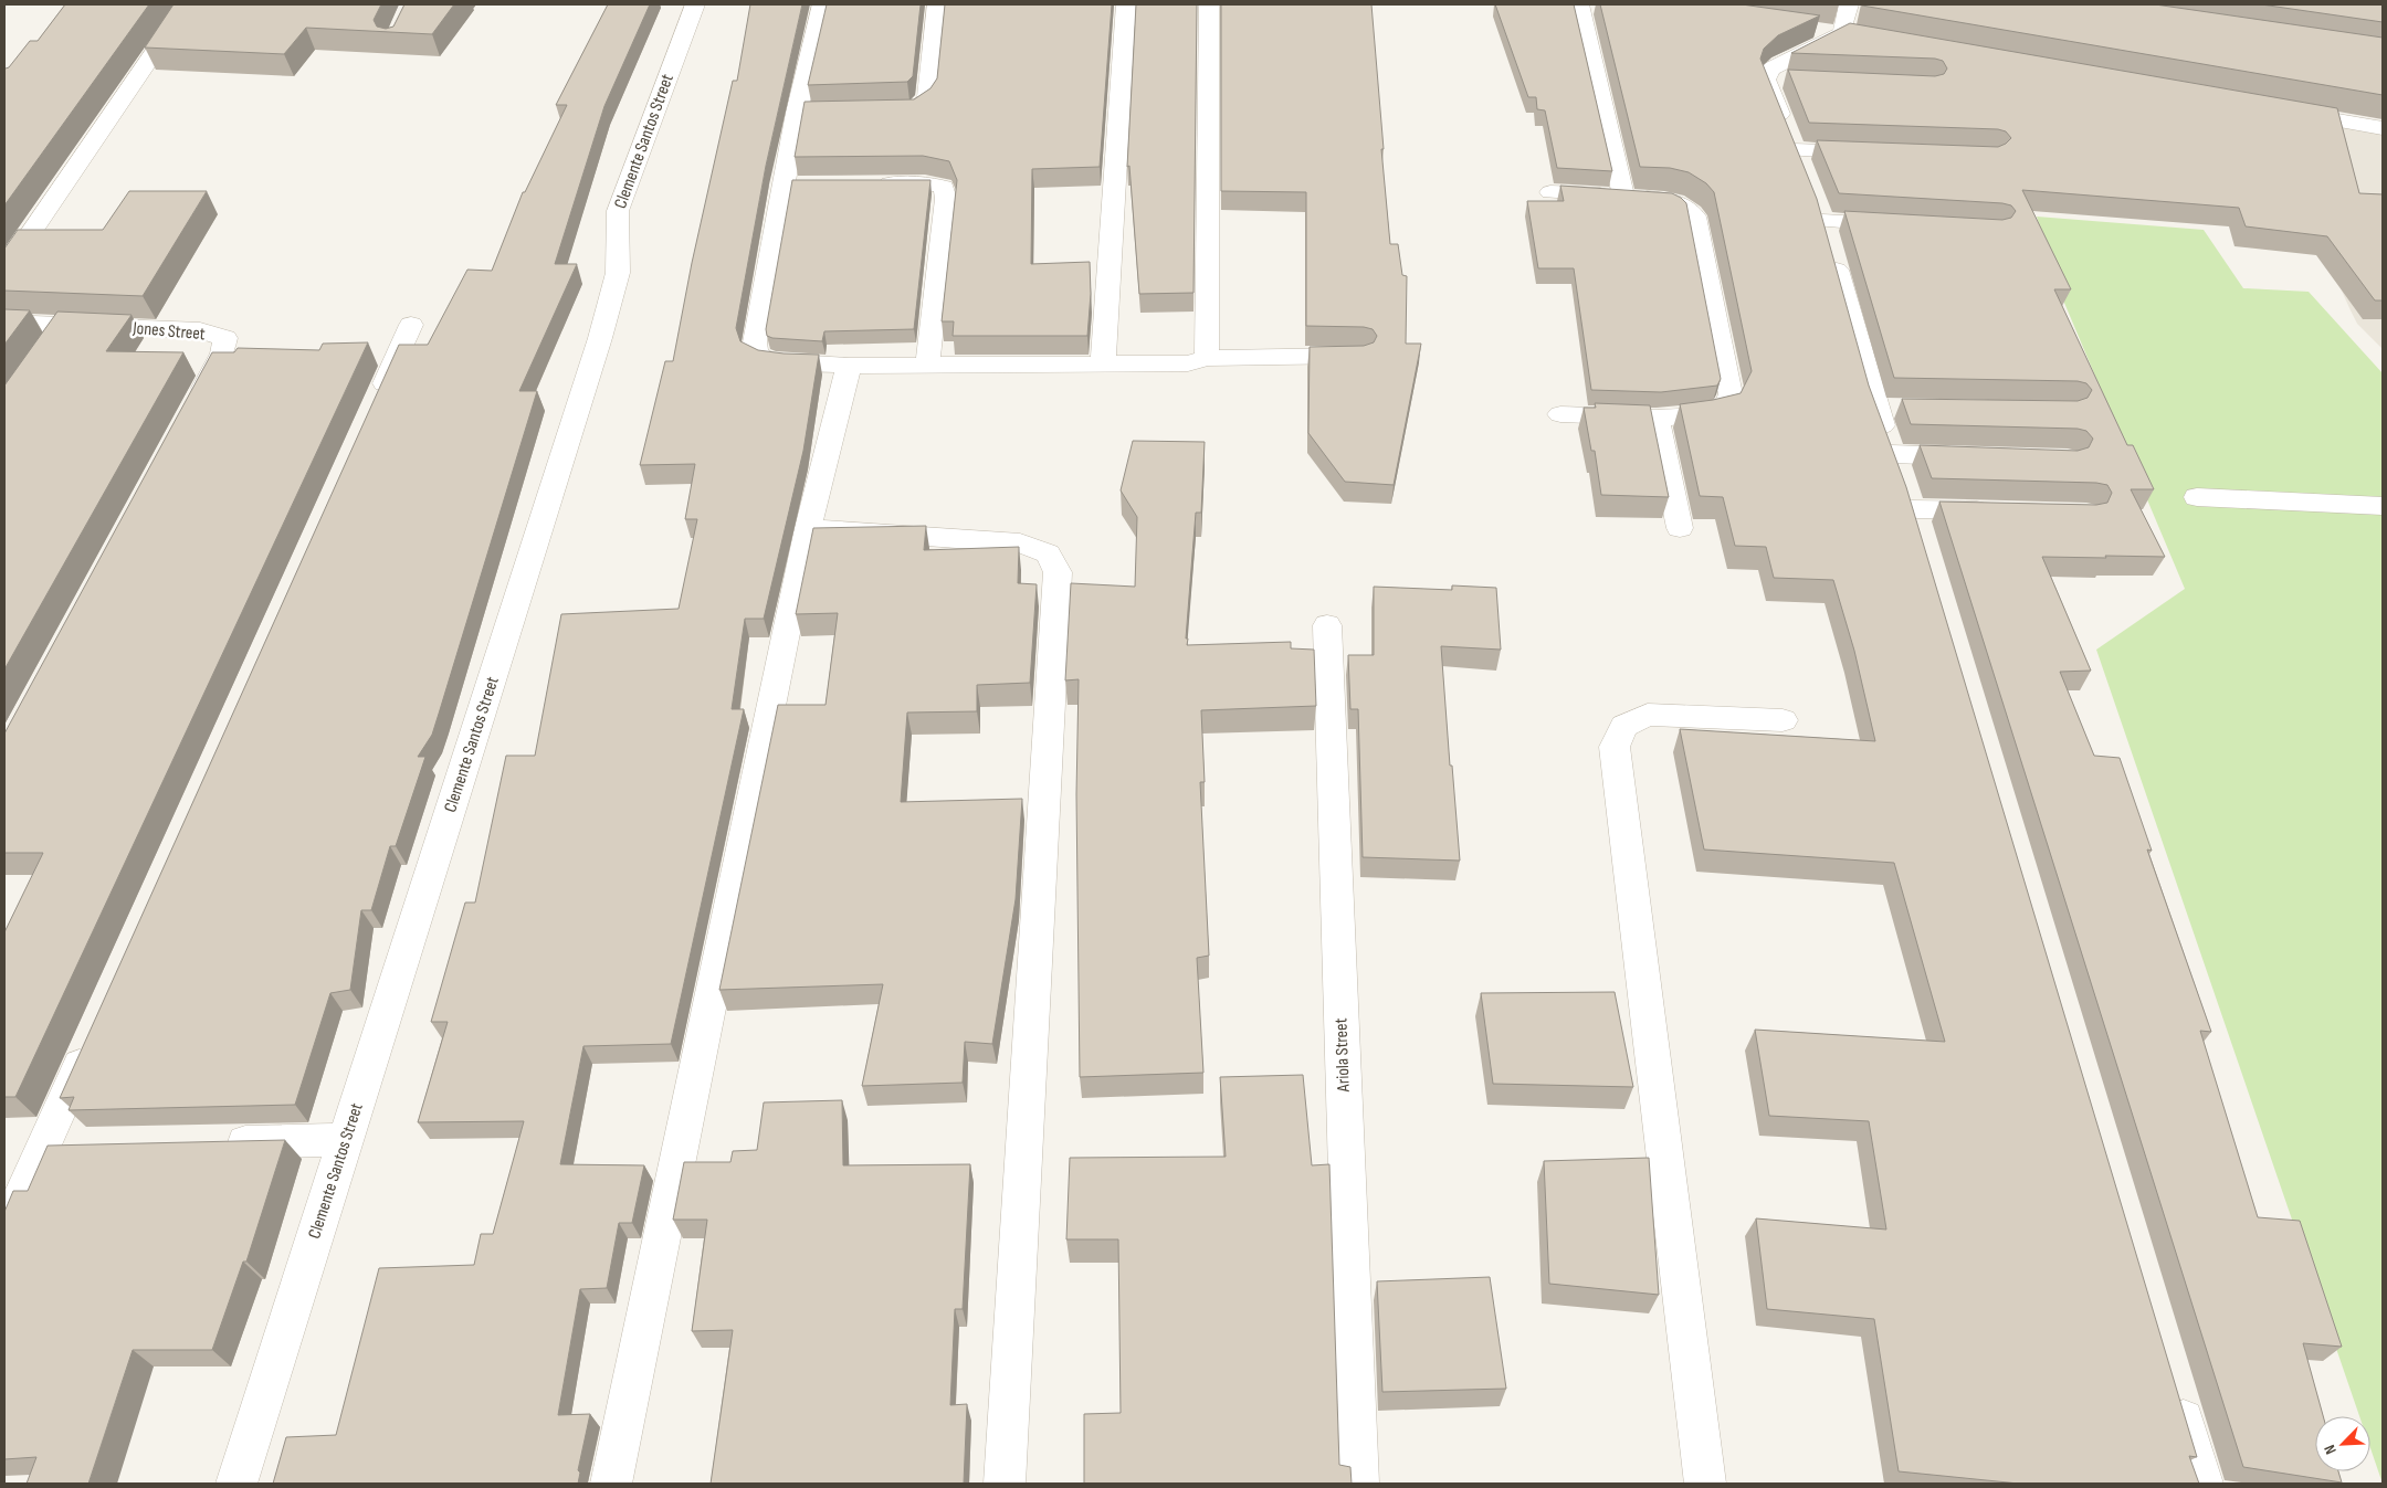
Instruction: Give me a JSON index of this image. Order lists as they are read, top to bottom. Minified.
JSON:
{"streets":{"street":["Clemente Santos Street","Jones Street","Ariola Street"]},"north":"bottom left"}
